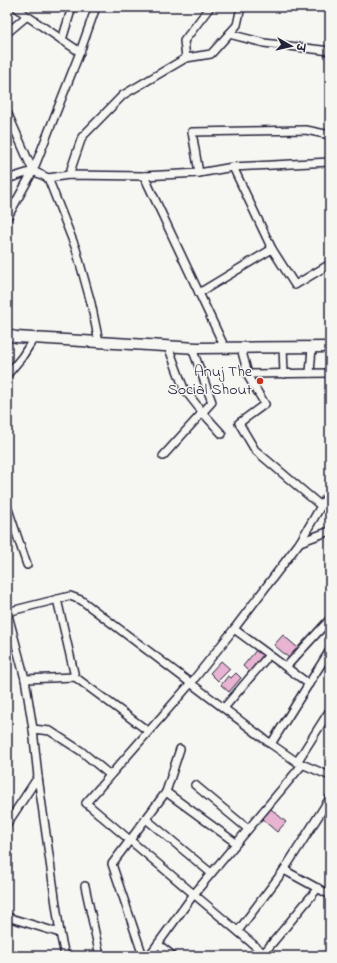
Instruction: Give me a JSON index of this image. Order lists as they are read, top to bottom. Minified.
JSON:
{"places":["Anuj The Social Shout"],"north":"right"}
